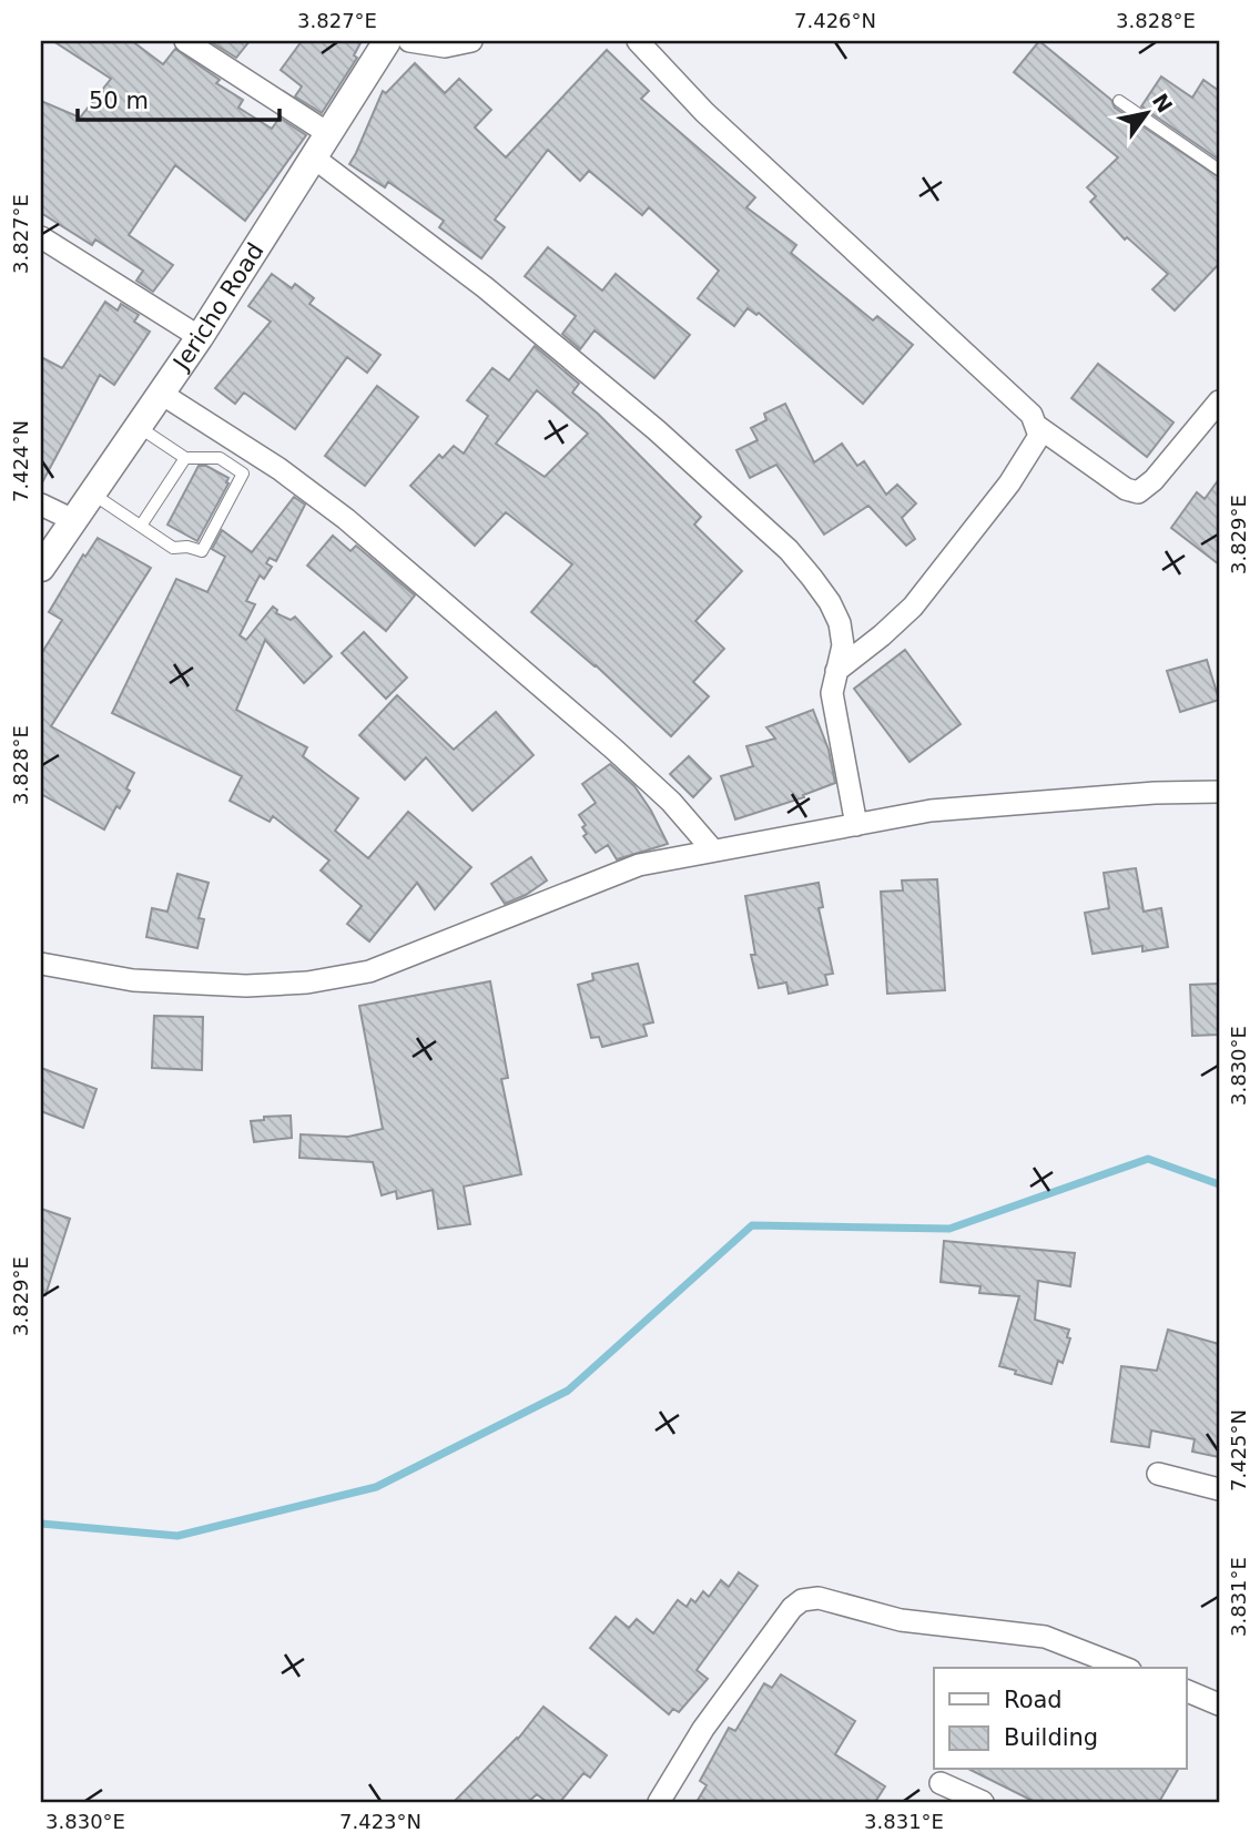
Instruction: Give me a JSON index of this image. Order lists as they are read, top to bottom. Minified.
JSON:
{"streets":{"street":["Jericho Road"]},"legend":["Road","Building"],"scale_bar":"50 m","north":"top right","coordinates":["3.827°E","7.426°N","3.828°E","7.424°N","3.829°E","3.830°E","7.425°N","3.831°E","7.423°N"]}
